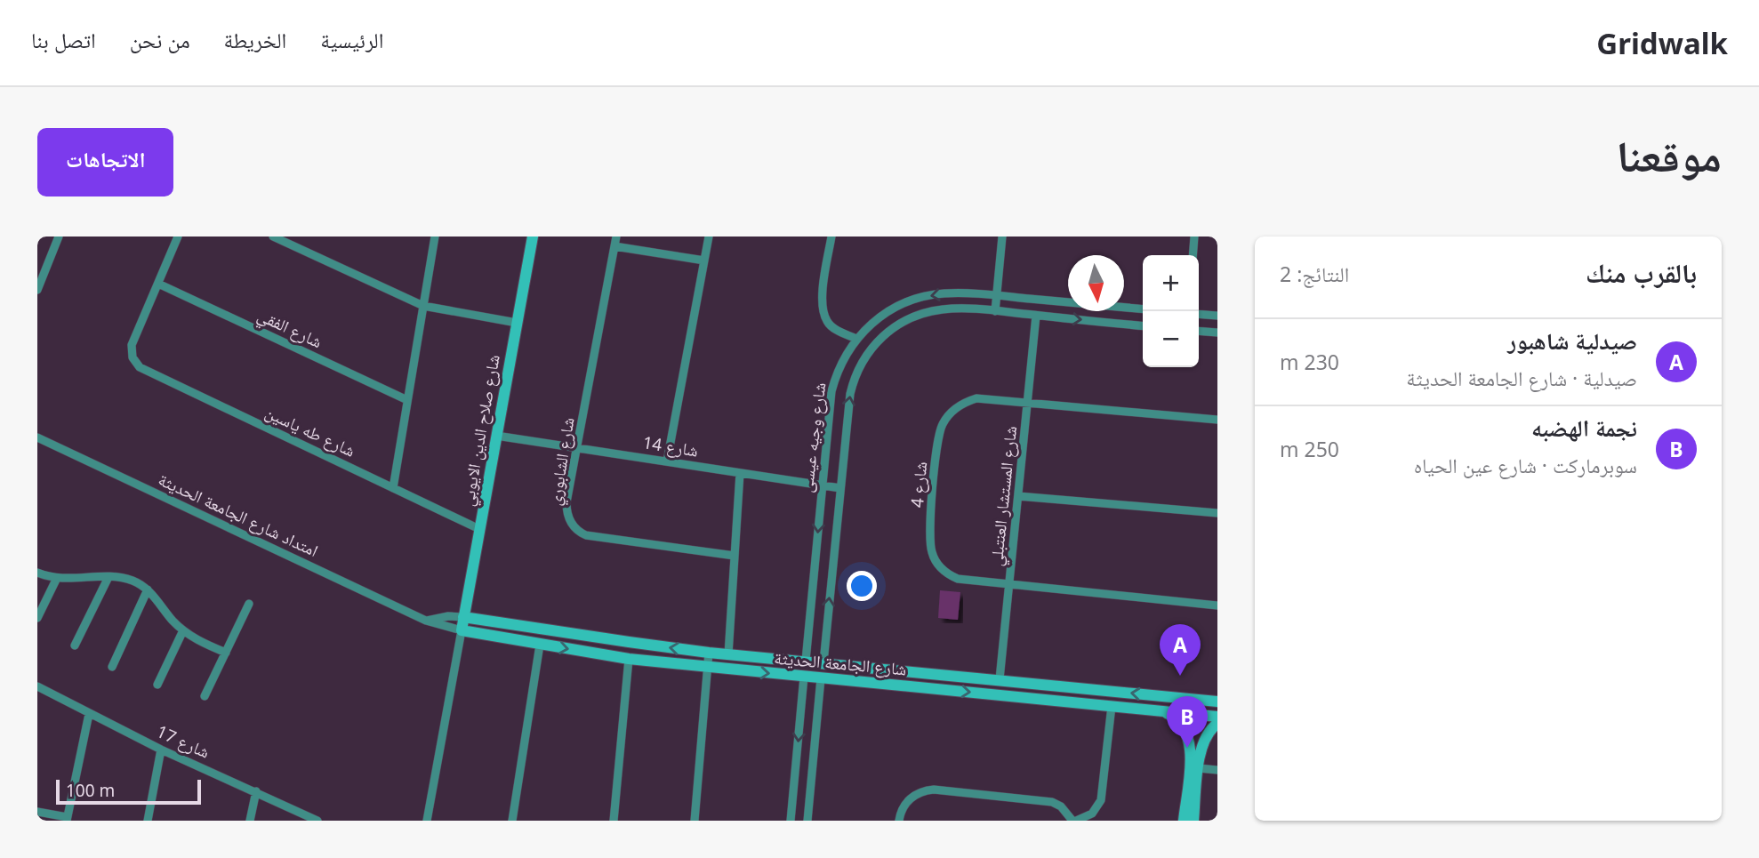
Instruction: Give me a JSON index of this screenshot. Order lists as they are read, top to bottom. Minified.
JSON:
{"streets":{"street":["شارع الفقي","شارع صلاح الدين الايوبي","شارع طه ياسين","شارع وجيه عيسى","شارع 14","شارع الشابوري","شارع 4","شارع المستشار العنتبلي","امتداد شارع الجامعة الحديثة","شارع الجامعة الحديثة","شارع 17"]},"crossings":[["شارع الفقي","شارع طه ياسين"],["شارع صلاح الدين الايوبي","شارع طه ياسين"],["شارع صلاح الدين الايوبي","شارع 14"],["شارع صلاح الدين الايوبي","امتداد شارع الجامعة الحديثة"],["شارع صلاح الدين الايوبي","شارع الجامعة الحديثة"],["شارع وجيه عيسى","شارع 14"],["شارع وجيه عيسى","شارع المستشار العنتبلي"],["شارع وجيه عيسى","شارع الجامعة الحديثة"],["شارع 14","شارع الشابوري"],["شارع 4","شارع المستشار العنتبلي"],["شارع المستشار العنتبلي","شارع الجامعة الحديثة"],["امتداد شارع الجامعة الحديثة","شارع الجامعة الحديثة"]],"scale_bar":"100 m","north":"bottom","page":{"header":"Gridwalk","nav":["الرئيسية","الخريطة","من نحن","اتصل بنا"],"title":"موقعنا","buttons":"الاتجاهات","heading":["بالقرب منك","النتائج: 2"],"map_buttons":["+","−"],"list":[{"mark":"A","name":"صيدلية شاهبور","note":"صيدلية · شارع الجامعة الحديثة","value":"230 m"},{"mark":"B","name":"نجمة الهضبه","note":"سوبرماركت · شارع عين الحياه","value":"250 m"}],"pins":["A","B"],"scale":"100 m"}}
